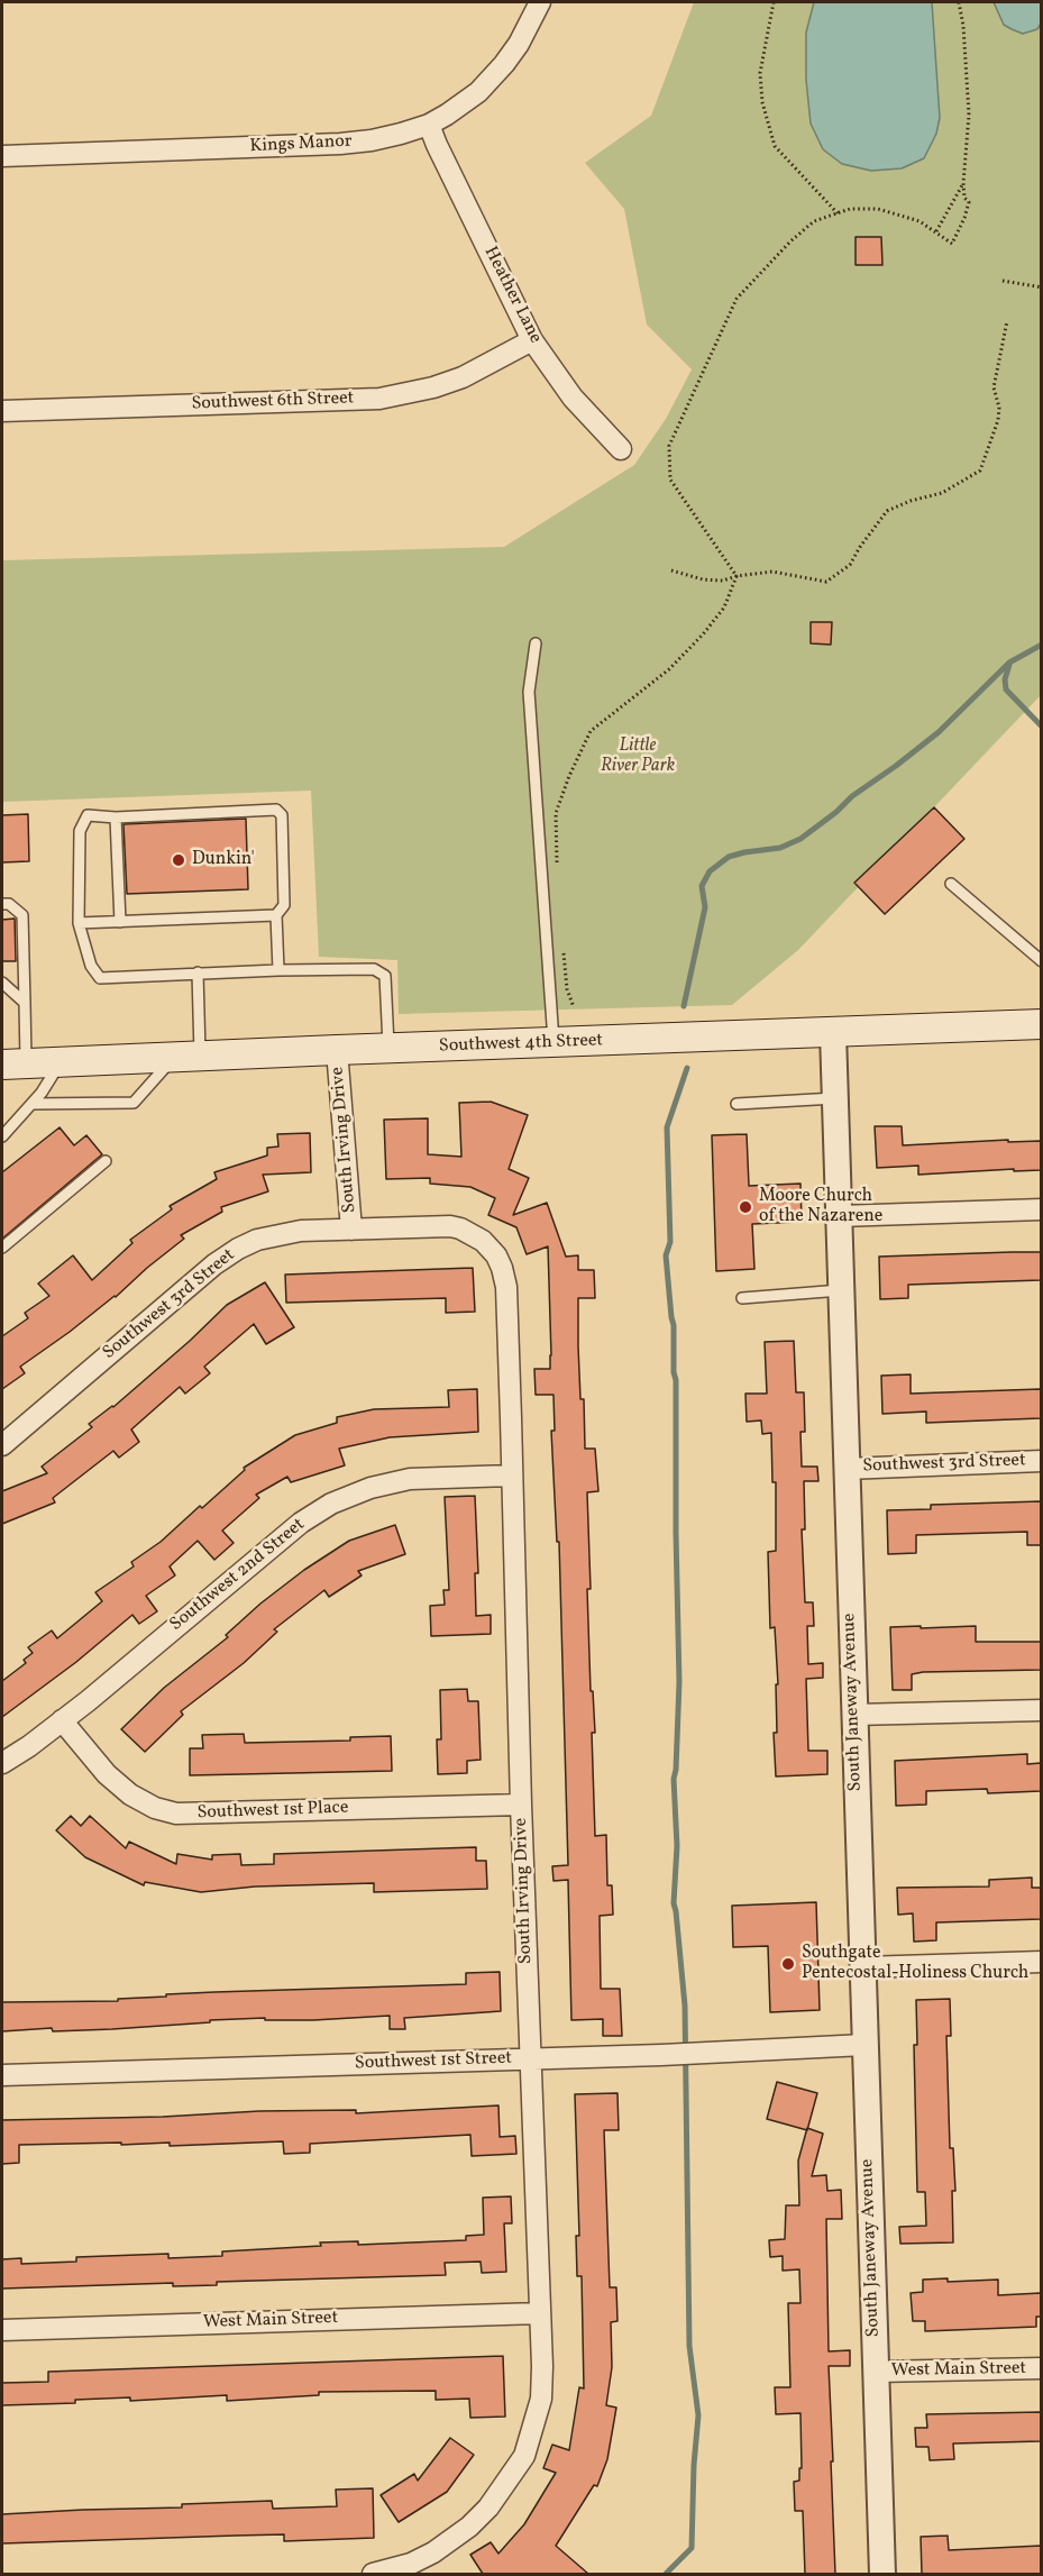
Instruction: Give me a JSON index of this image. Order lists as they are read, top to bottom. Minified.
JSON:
{"streets":{"main road":["Southwest 4th Street"],"street":["Kings Manor","Heather Lane","Southwest 6th Street","South Irving Drive","Southwest 3rd Street","Southwest 2nd Street","South Janeway Avenue","Southwest 1st Place","Southwest 1st Street","West Main Street"]},"crossings":[["Kings Manor","Heather Lane"],["Heather Lane","Southwest 6th Street"],["Southwest 4th Street","South Irving Drive"],["Southwest 4th Street","South Janeway Avenue"],["South Irving Drive","Southwest 3rd Street"],["South Irving Drive","Southwest 2nd Street"],["South Irving Drive","Southwest 1st Place"],["South Irving Drive","Southwest 1st Street"],["South Irving Drive","West Main Street"],["Southwest 3rd Street","South Janeway Avenue"],["Southwest 2nd Street","Southwest 1st Place"],["South Janeway Avenue","Southwest 1st Street"],["South Janeway Avenue","West Main Street"]],"parks":["Little River Park"],"places":["Dunkin'","Moore Church of the Nazarene","Southgate Pentecostal-Holiness Church"]}
